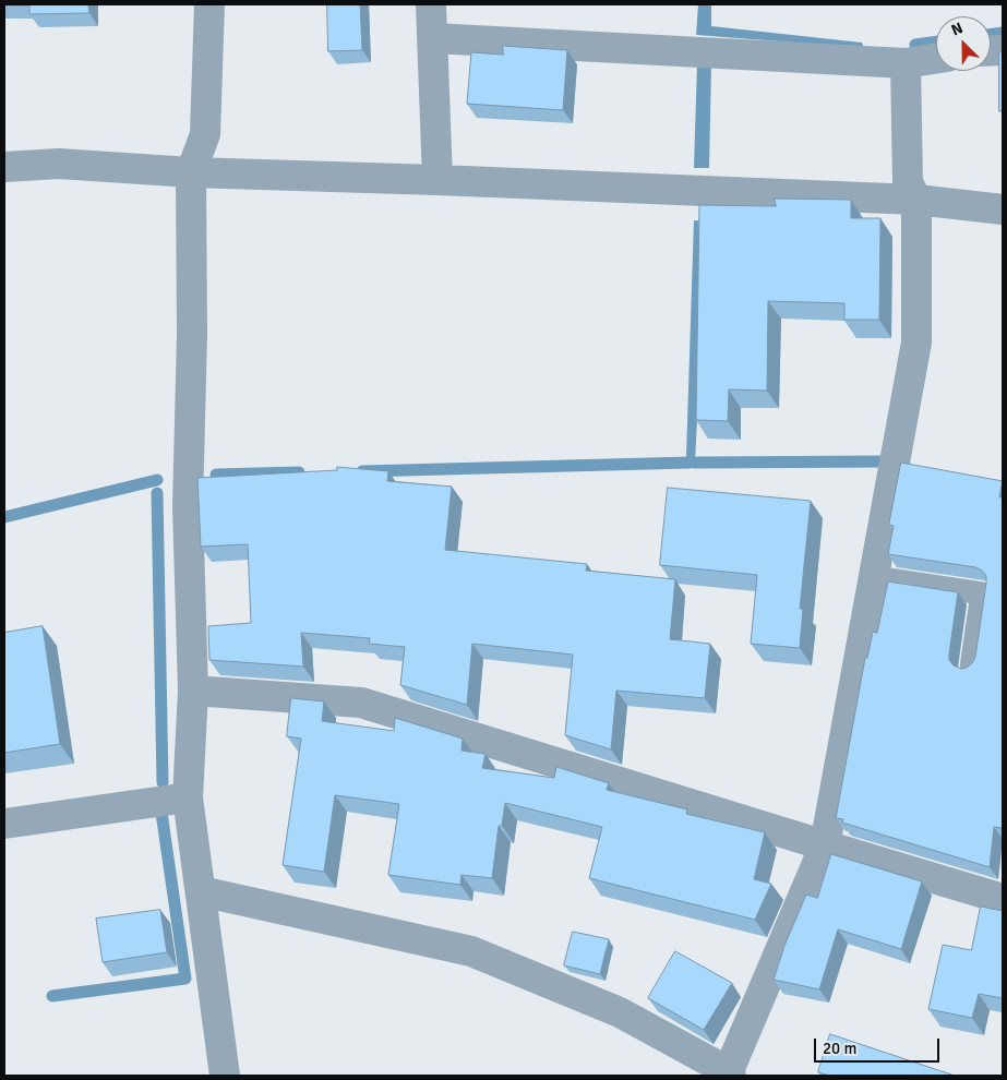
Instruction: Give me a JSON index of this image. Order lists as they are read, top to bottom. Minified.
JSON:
{"scale_bar":"20 m","north":"top left"}
